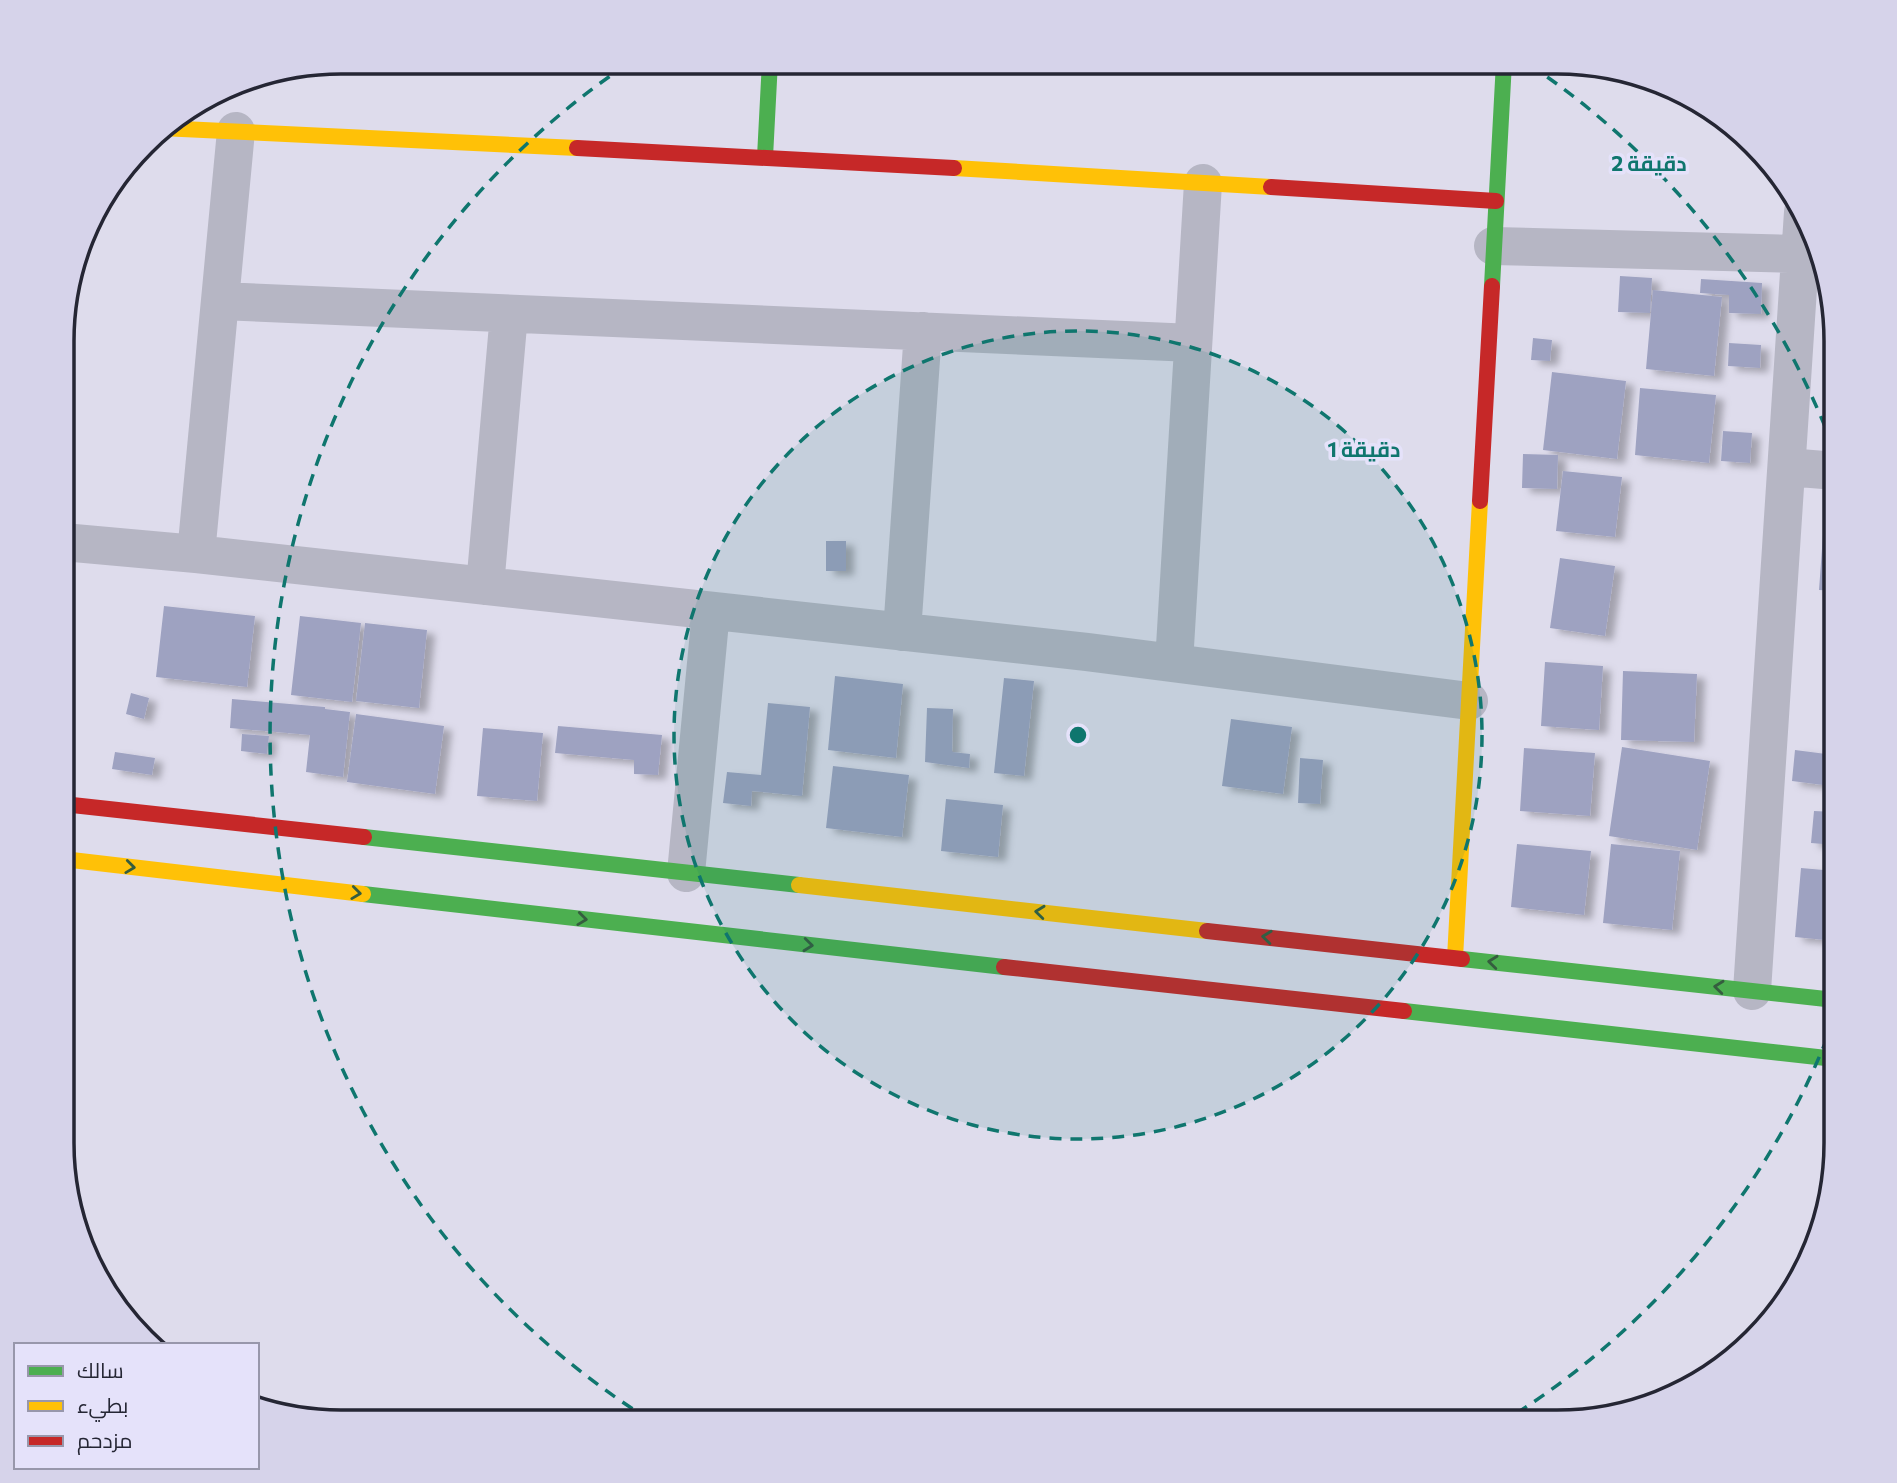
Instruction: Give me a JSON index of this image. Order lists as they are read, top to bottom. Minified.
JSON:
{"legend":["سالك","بطيء","مزدحم"],"rings":["2 دقيقة","1 دقيقة"]}
